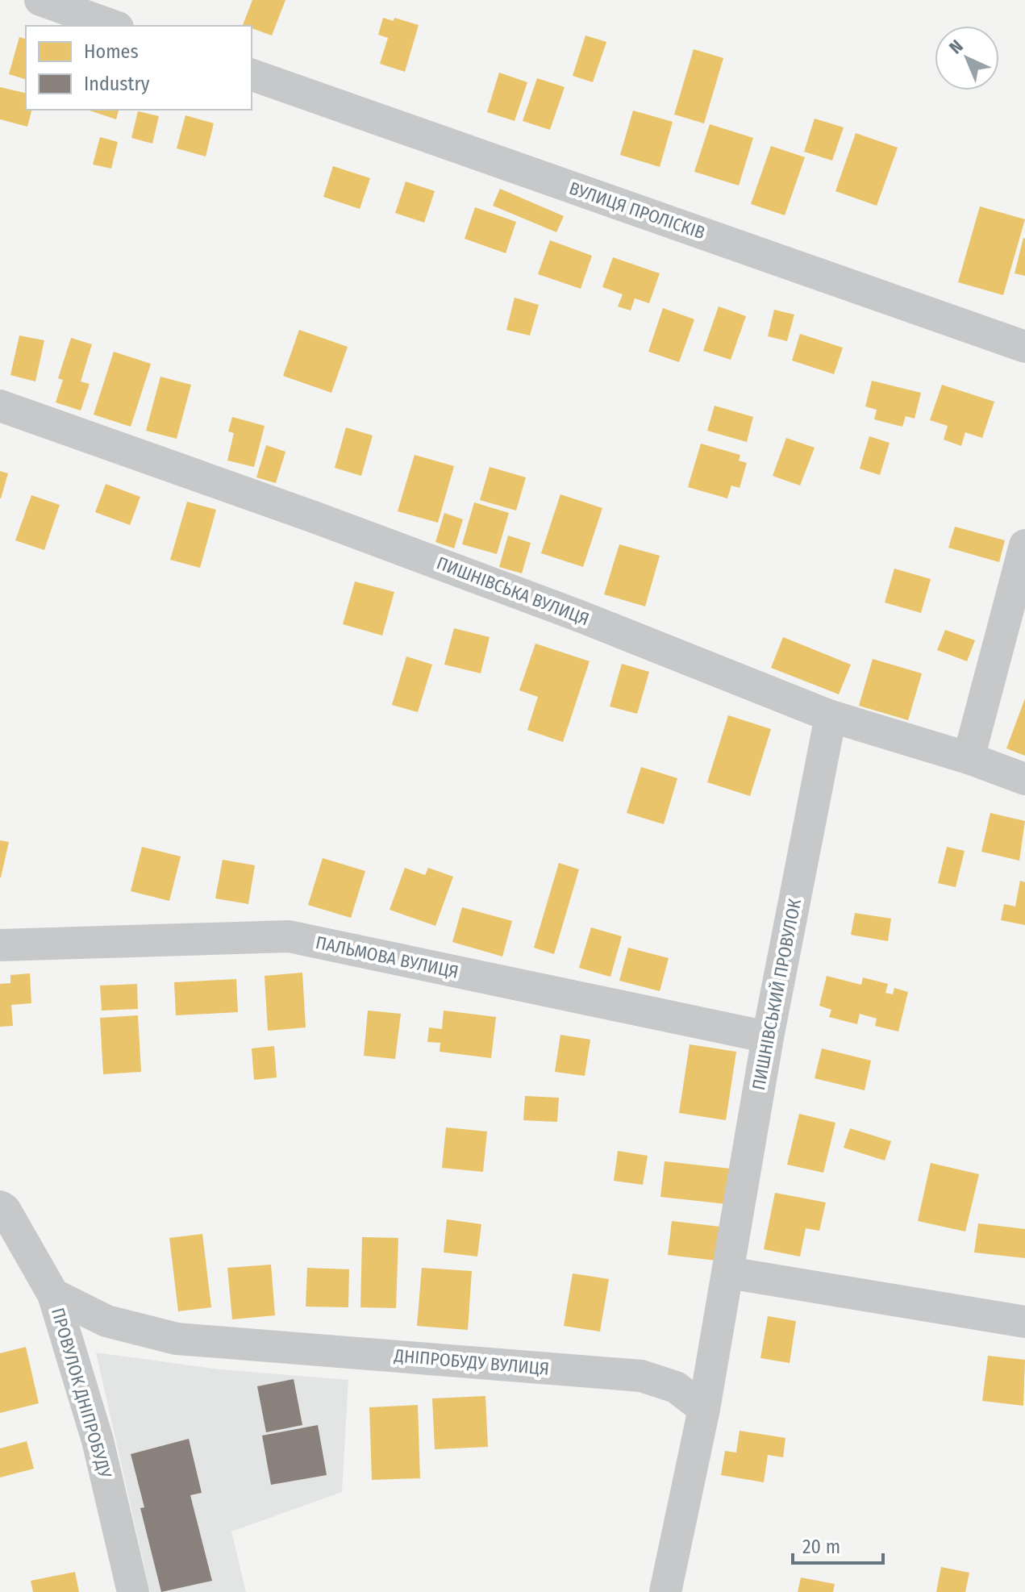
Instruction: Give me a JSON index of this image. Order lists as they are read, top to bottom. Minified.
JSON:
{"streets":{"street":["ВУЛИЦЯ ПРОЛІСКІВ","ПИШНІВСЬКА ВУЛИЦЯ","ПАЛЬМОВА ВУЛИЦЯ","ПИШНІВСЬКИЙ ПРОВУЛОК","ДНІПРОБУДУ ВУЛИЦЯ","ПРОВУЛОК ДНІПРОБУДУ"]},"crossings":[["ПИШНІВСЬКА ВУЛИЦЯ","ПИШНІВСЬКИЙ ПРОВУЛОК"],["ПАЛЬМОВА ВУЛИЦЯ","ПИШНІВСЬКИЙ ПРОВУЛОК"],["ПИШНІВСЬКИЙ ПРОВУЛОК","ДНІПРОБУДУ ВУЛИЦЯ"],["ДНІПРОБУДУ ВУЛИЦЯ","ПРОВУЛОК ДНІПРОБУДУ"]],"legend":["Homes","Industry"],"scale_bar":"20 m","north":"top left"}
